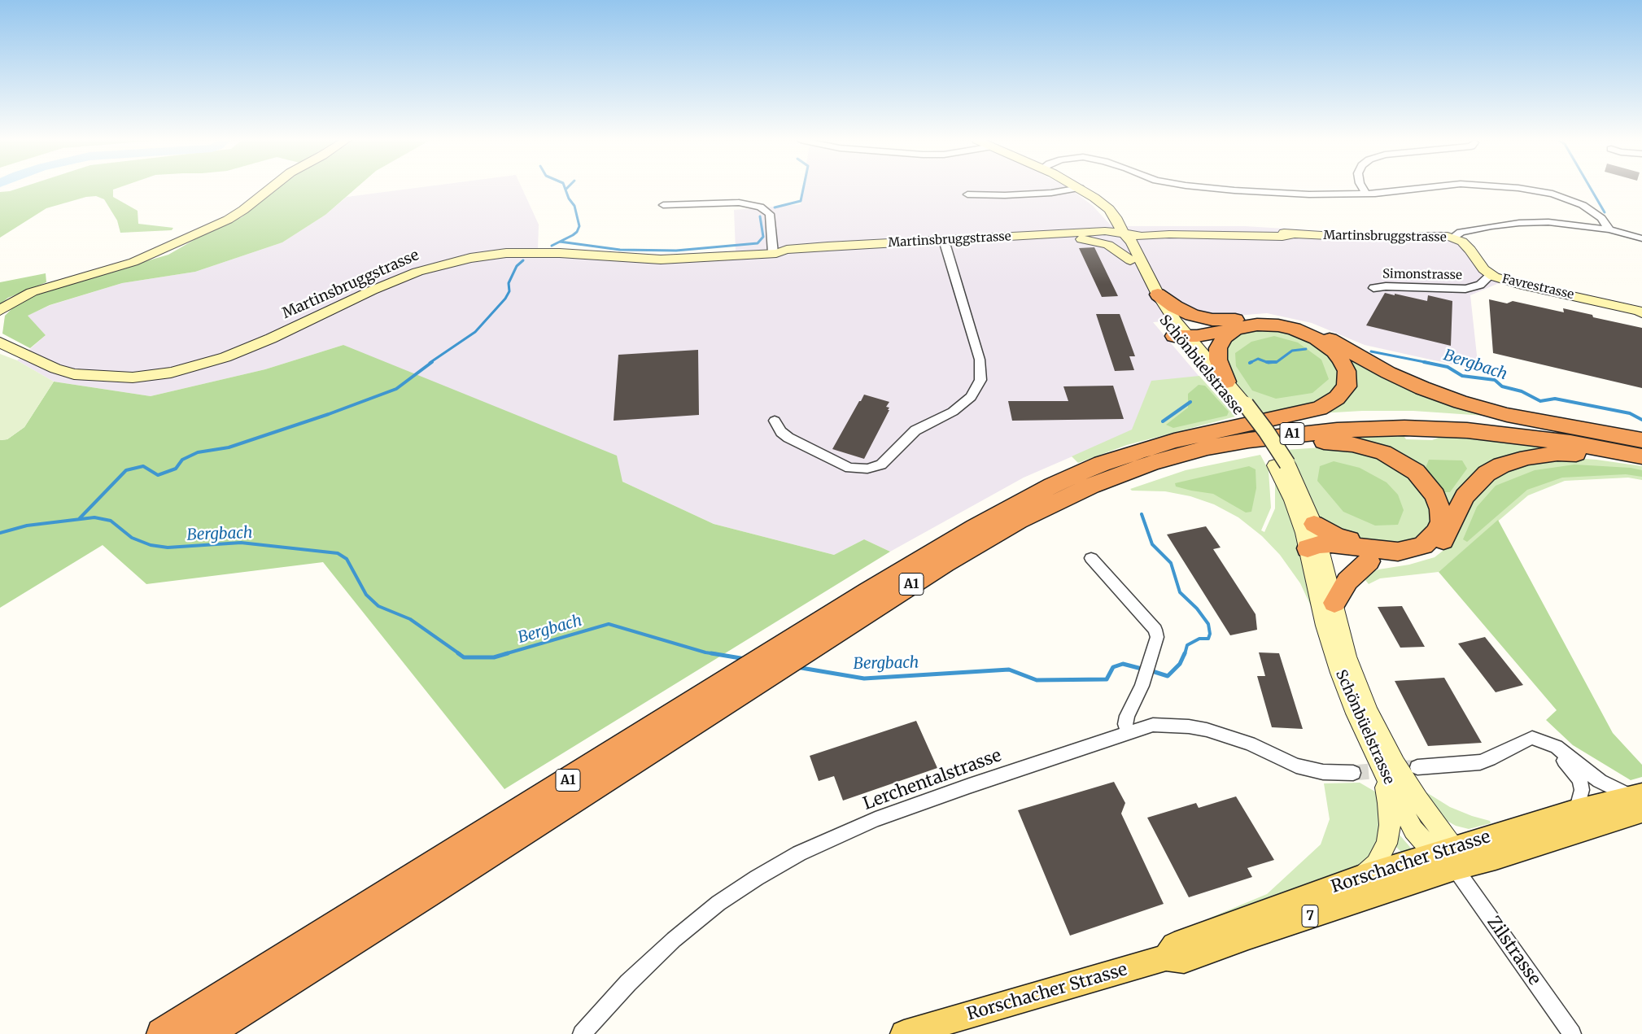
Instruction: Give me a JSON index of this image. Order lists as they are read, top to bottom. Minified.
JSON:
{"streets":{"highway":["A1"],"main road":["Martinsbruggstrasse","Favrestrasse","Schönbüelstrasse","Rorschacher Strasse","7"],"street":["Simonstrasse","Lerchentalstrasse","Zilstrasse"]},"crossings":[["Martinsbruggstrasse","Favrestrasse"],["Martinsbruggstrasse","Schönbüelstrasse"],["Simonstrasse","Favrestrasse"],["Schönbüelstrasse","A1"],["Schönbüelstrasse","Rorschacher Strasse"],["Schönbüelstrasse","Zilstrasse"],["Rorschacher Strasse","Zilstrasse"]],"water":["Bergbach"]}
